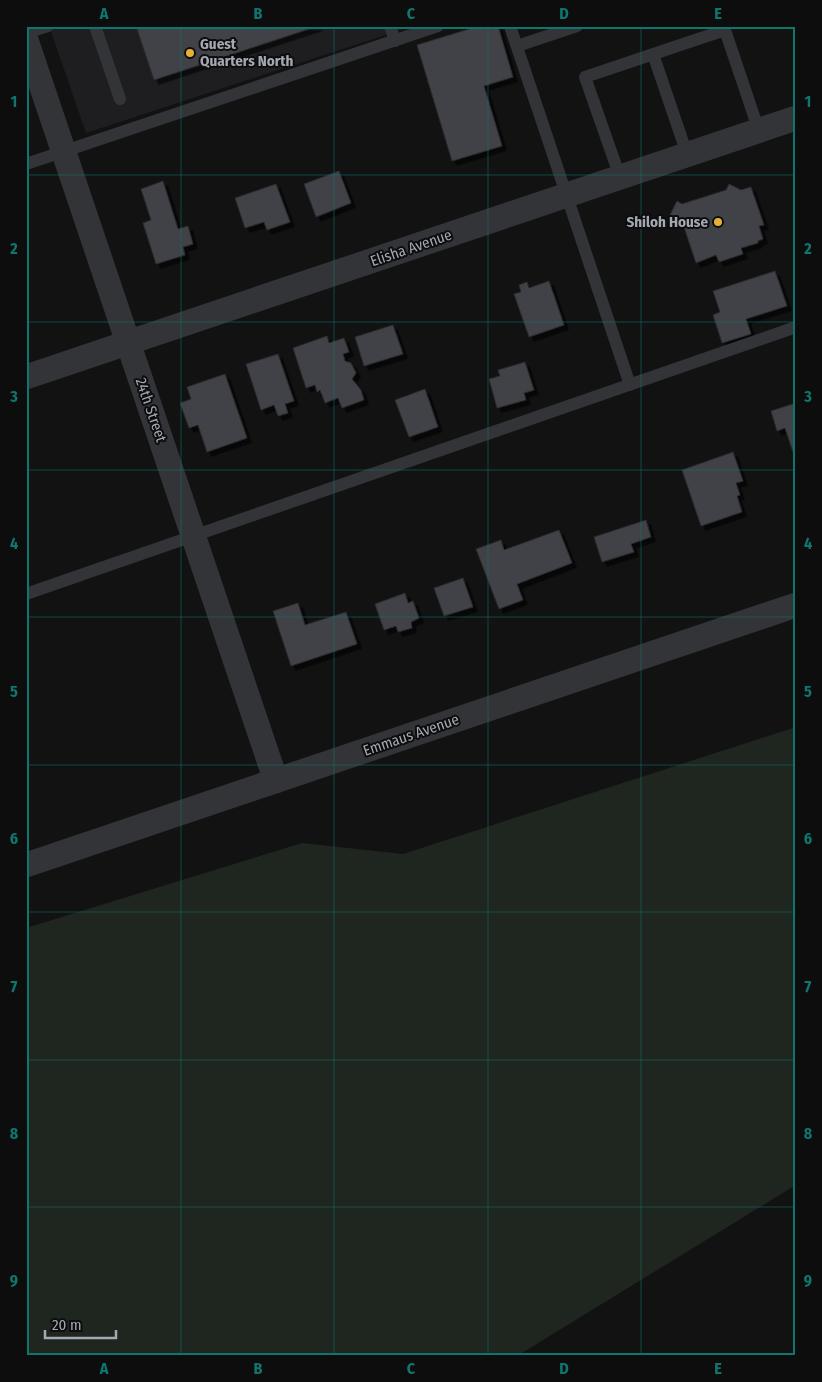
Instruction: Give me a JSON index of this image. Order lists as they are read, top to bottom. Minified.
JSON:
{"streets":{"street":["Elisha Avenue","24th Street","Emmaus Avenue"]},"crossings":[["Elisha Avenue","24th Street"],["24th Street","Emmaus Avenue"]],"places":["Guest Quarters North","Shiloh House"],"scale_bar":"20 m","grid":{"columns":["A","B","C","D","E"],"rows":["1","2","3","4","5","6","7","8","9"]}}
